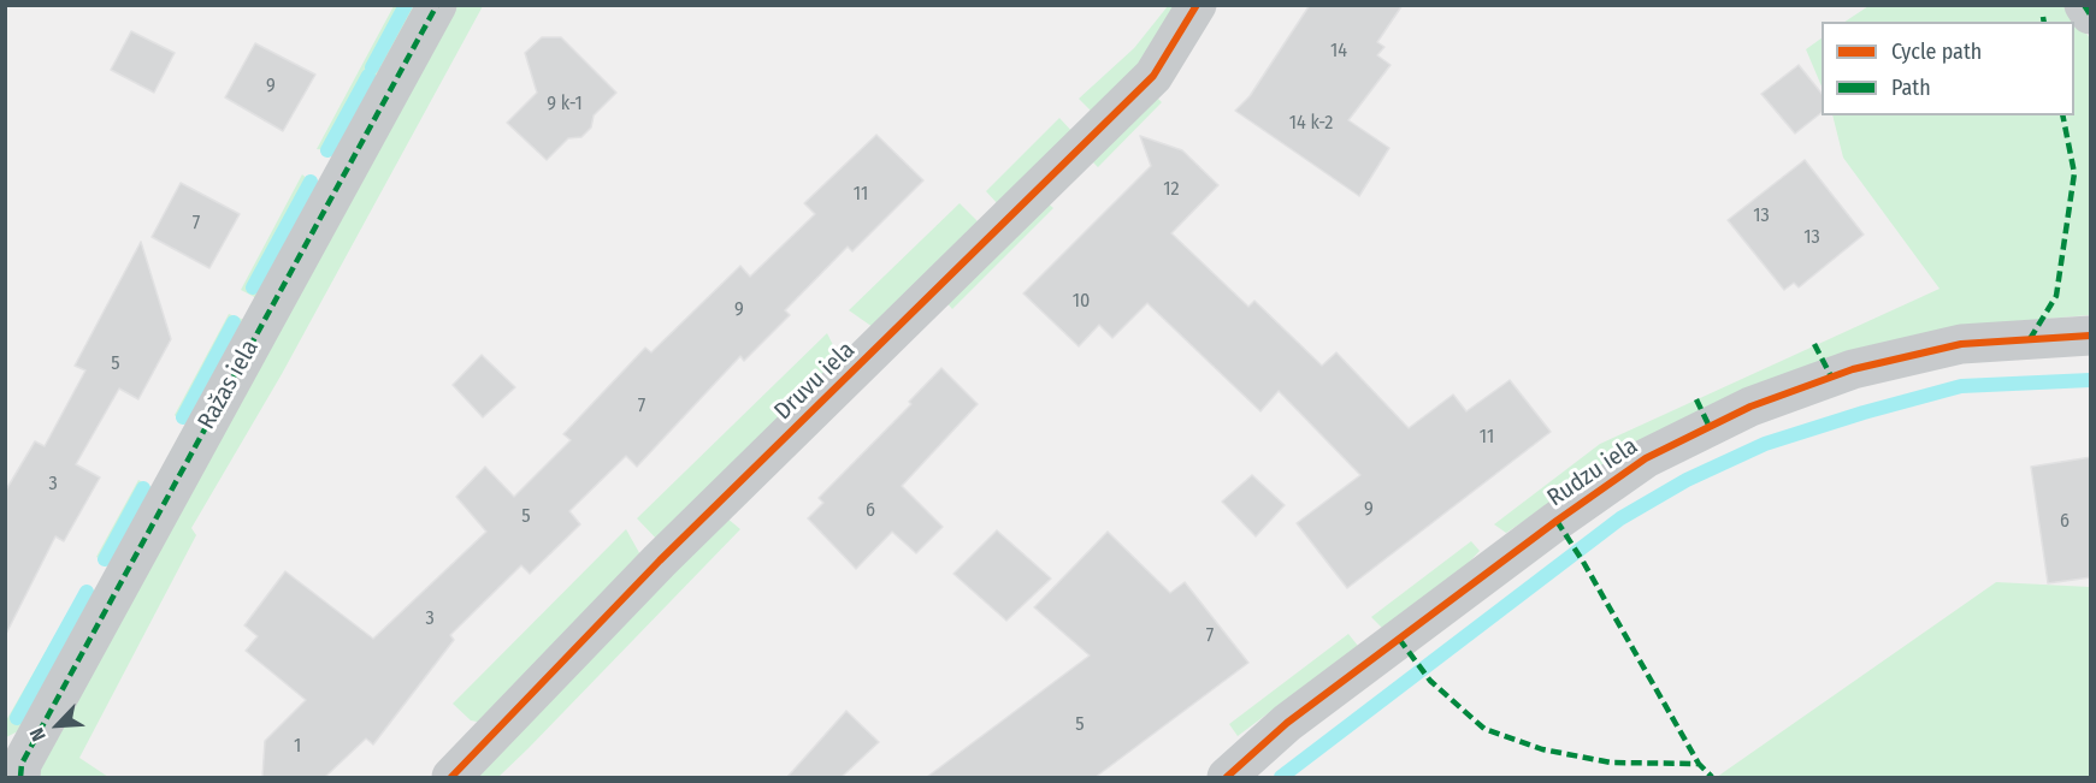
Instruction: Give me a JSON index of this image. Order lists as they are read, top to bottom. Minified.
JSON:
{"streets":{"street":["Druvu iela","Ražas iela","Rudzu iela"]},"house_numbers":["14","9","9 k-1","14 k-2","12","11","13","7","13","10","9","5","7","11","3","9","6","5","6","3","7","5","1"],"legend":["Cycle path","Path"],"north":"bottom left"}
